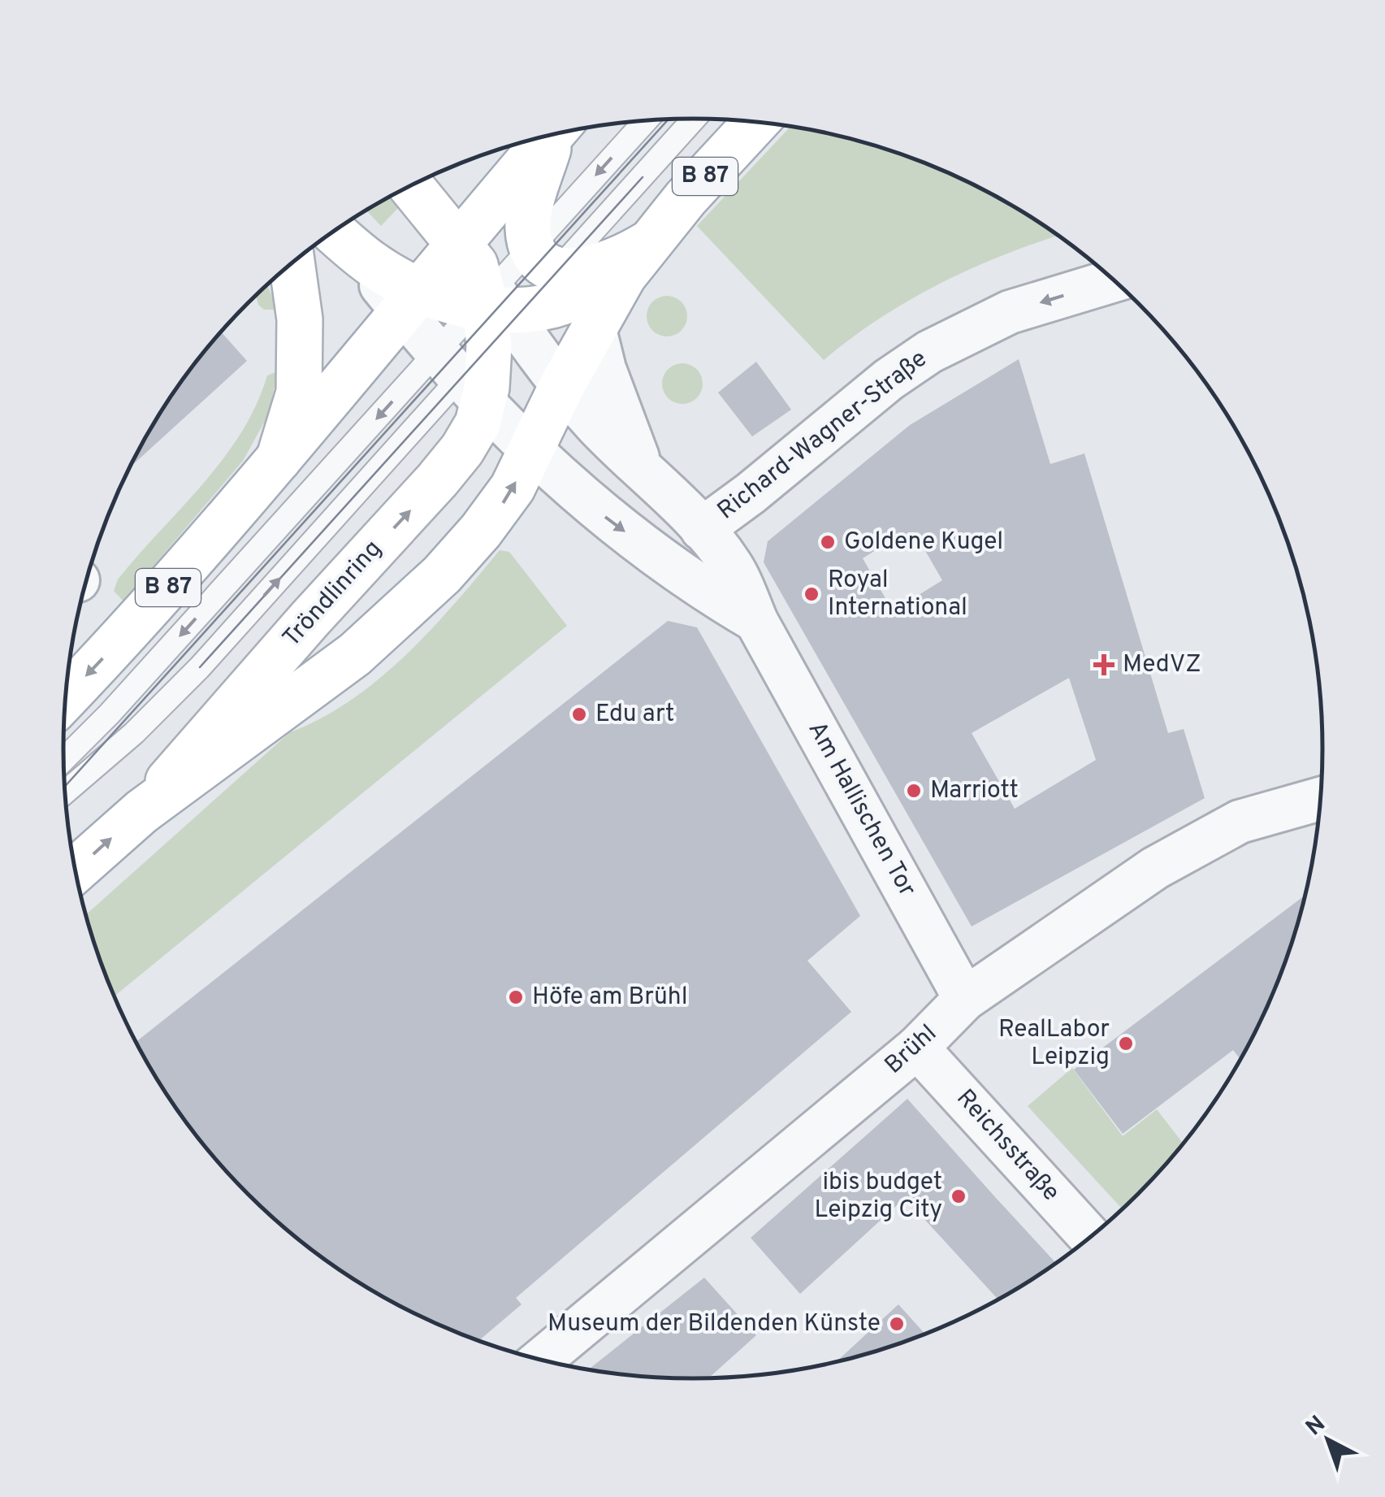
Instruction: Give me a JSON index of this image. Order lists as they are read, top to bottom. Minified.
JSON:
{"streets":{"main road":["B 87","Tröndlinring"],"street":["Richard-Wagner-Straße","Am Hallischen Tor","Brühl","Reichsstraße"]},"crossings":[["B 87","Tröndlinring"],["B 87","Am Hallischen Tor"],["Richard-Wagner-Straße","Am Hallischen Tor"],["Tröndlinring","Am Hallischen Tor"],["Am Hallischen Tor","Brühl"],["Brühl","Reichsstraße"]],"one_way":["Richard-Wagner-Straße"],"places":{"other":["Goldene Kugel","Royal International","Edu art","Marriott","Höfe am Brühl","RealLabor Leipzig","ibis budget Leipzig City","Museum der Bildenden Künste"],"health":["MedVZ"]},"north":"top left"}
